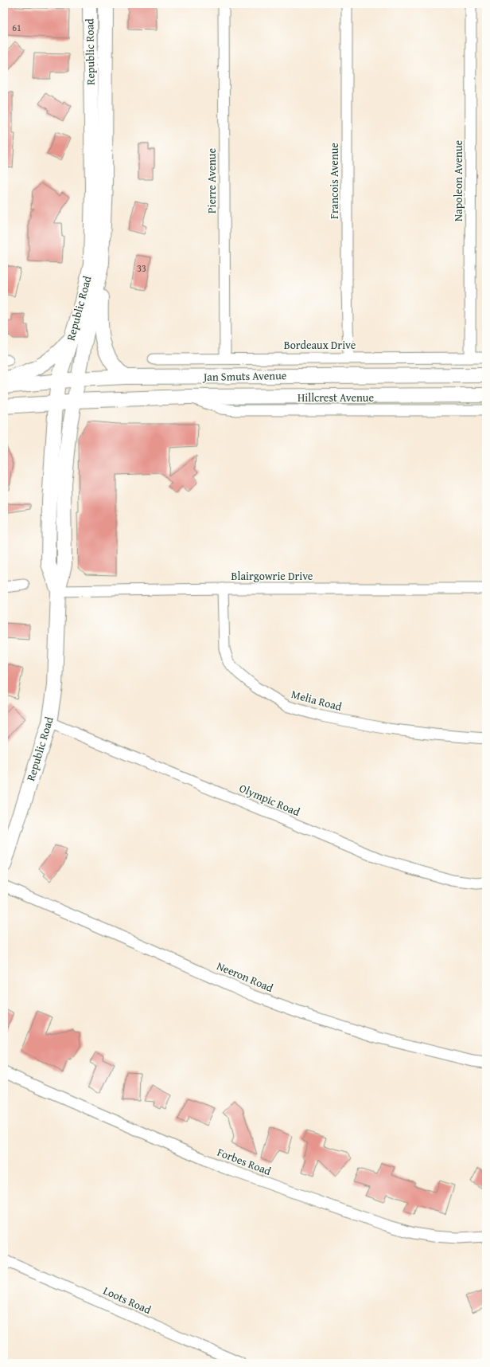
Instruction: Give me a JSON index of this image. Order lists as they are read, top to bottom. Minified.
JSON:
{"streets":{"main road":["Republic Road","Jan Smuts Avenue"],"street":["Pierre Avenue","Francois Avenue","Napoleon Avenue","Bordeaux Drive","Hillcrest Avenue","Blairgowrie Drive","Melia Road","Olympic Road","Neeron Road","Forbes Road","Loots Road"]},"crossings":[["Republic Road","Jan Smuts Avenue"],["Republic Road","Blairgowrie Drive"],["Republic Road","Olympic Road"],["Pierre Avenue","Bordeaux Drive"],["Francois Avenue","Bordeaux Drive"],["Napoleon Avenue","Bordeaux Drive"],["Jan Smuts Avenue","Hillcrest Avenue"],["Blairgowrie Drive","Melia Road"]],"house_numbers":["61","33"]}
